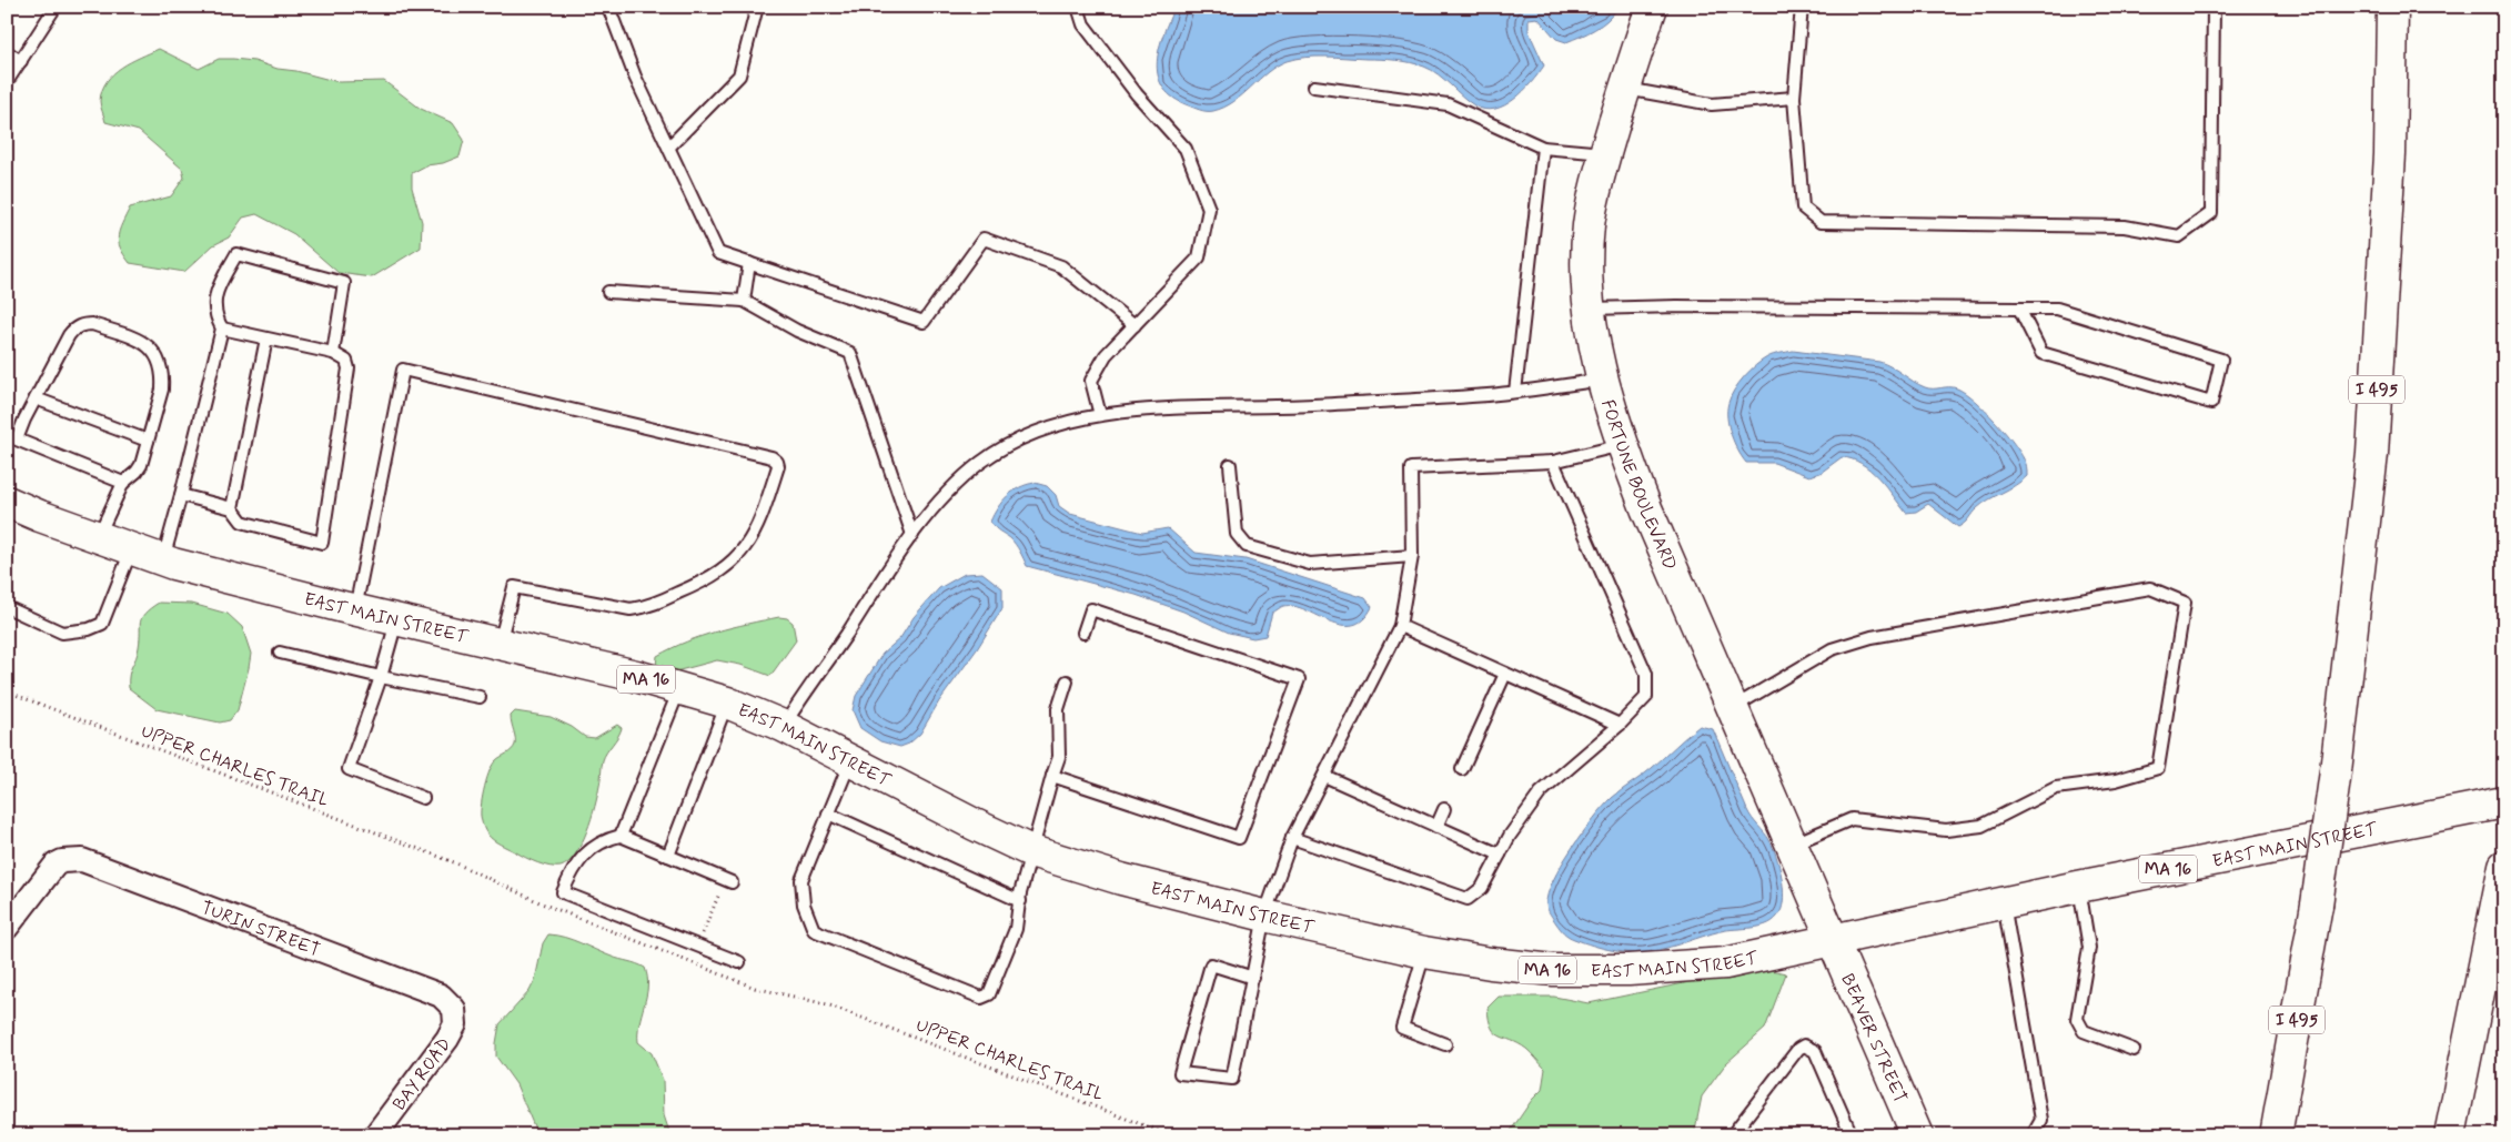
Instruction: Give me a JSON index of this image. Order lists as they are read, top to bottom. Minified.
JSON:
{"streets":{"main road":["I 495","FORTUNE BOULEVARD","EAST MAIN STREET","MA 16","BEAVER STREET"],"street":["TURIN STREET","BAY ROAD"],"path":["UPPER CHARLES TRAIL"]},"crossings":[["FORTUNE BOULEVARD","EAST MAIN STREET"],["FORTUNE BOULEVARD","BEAVER STREET"],["EAST MAIN STREET","BEAVER STREET"],["TURIN STREET","BAY ROAD"]]}
